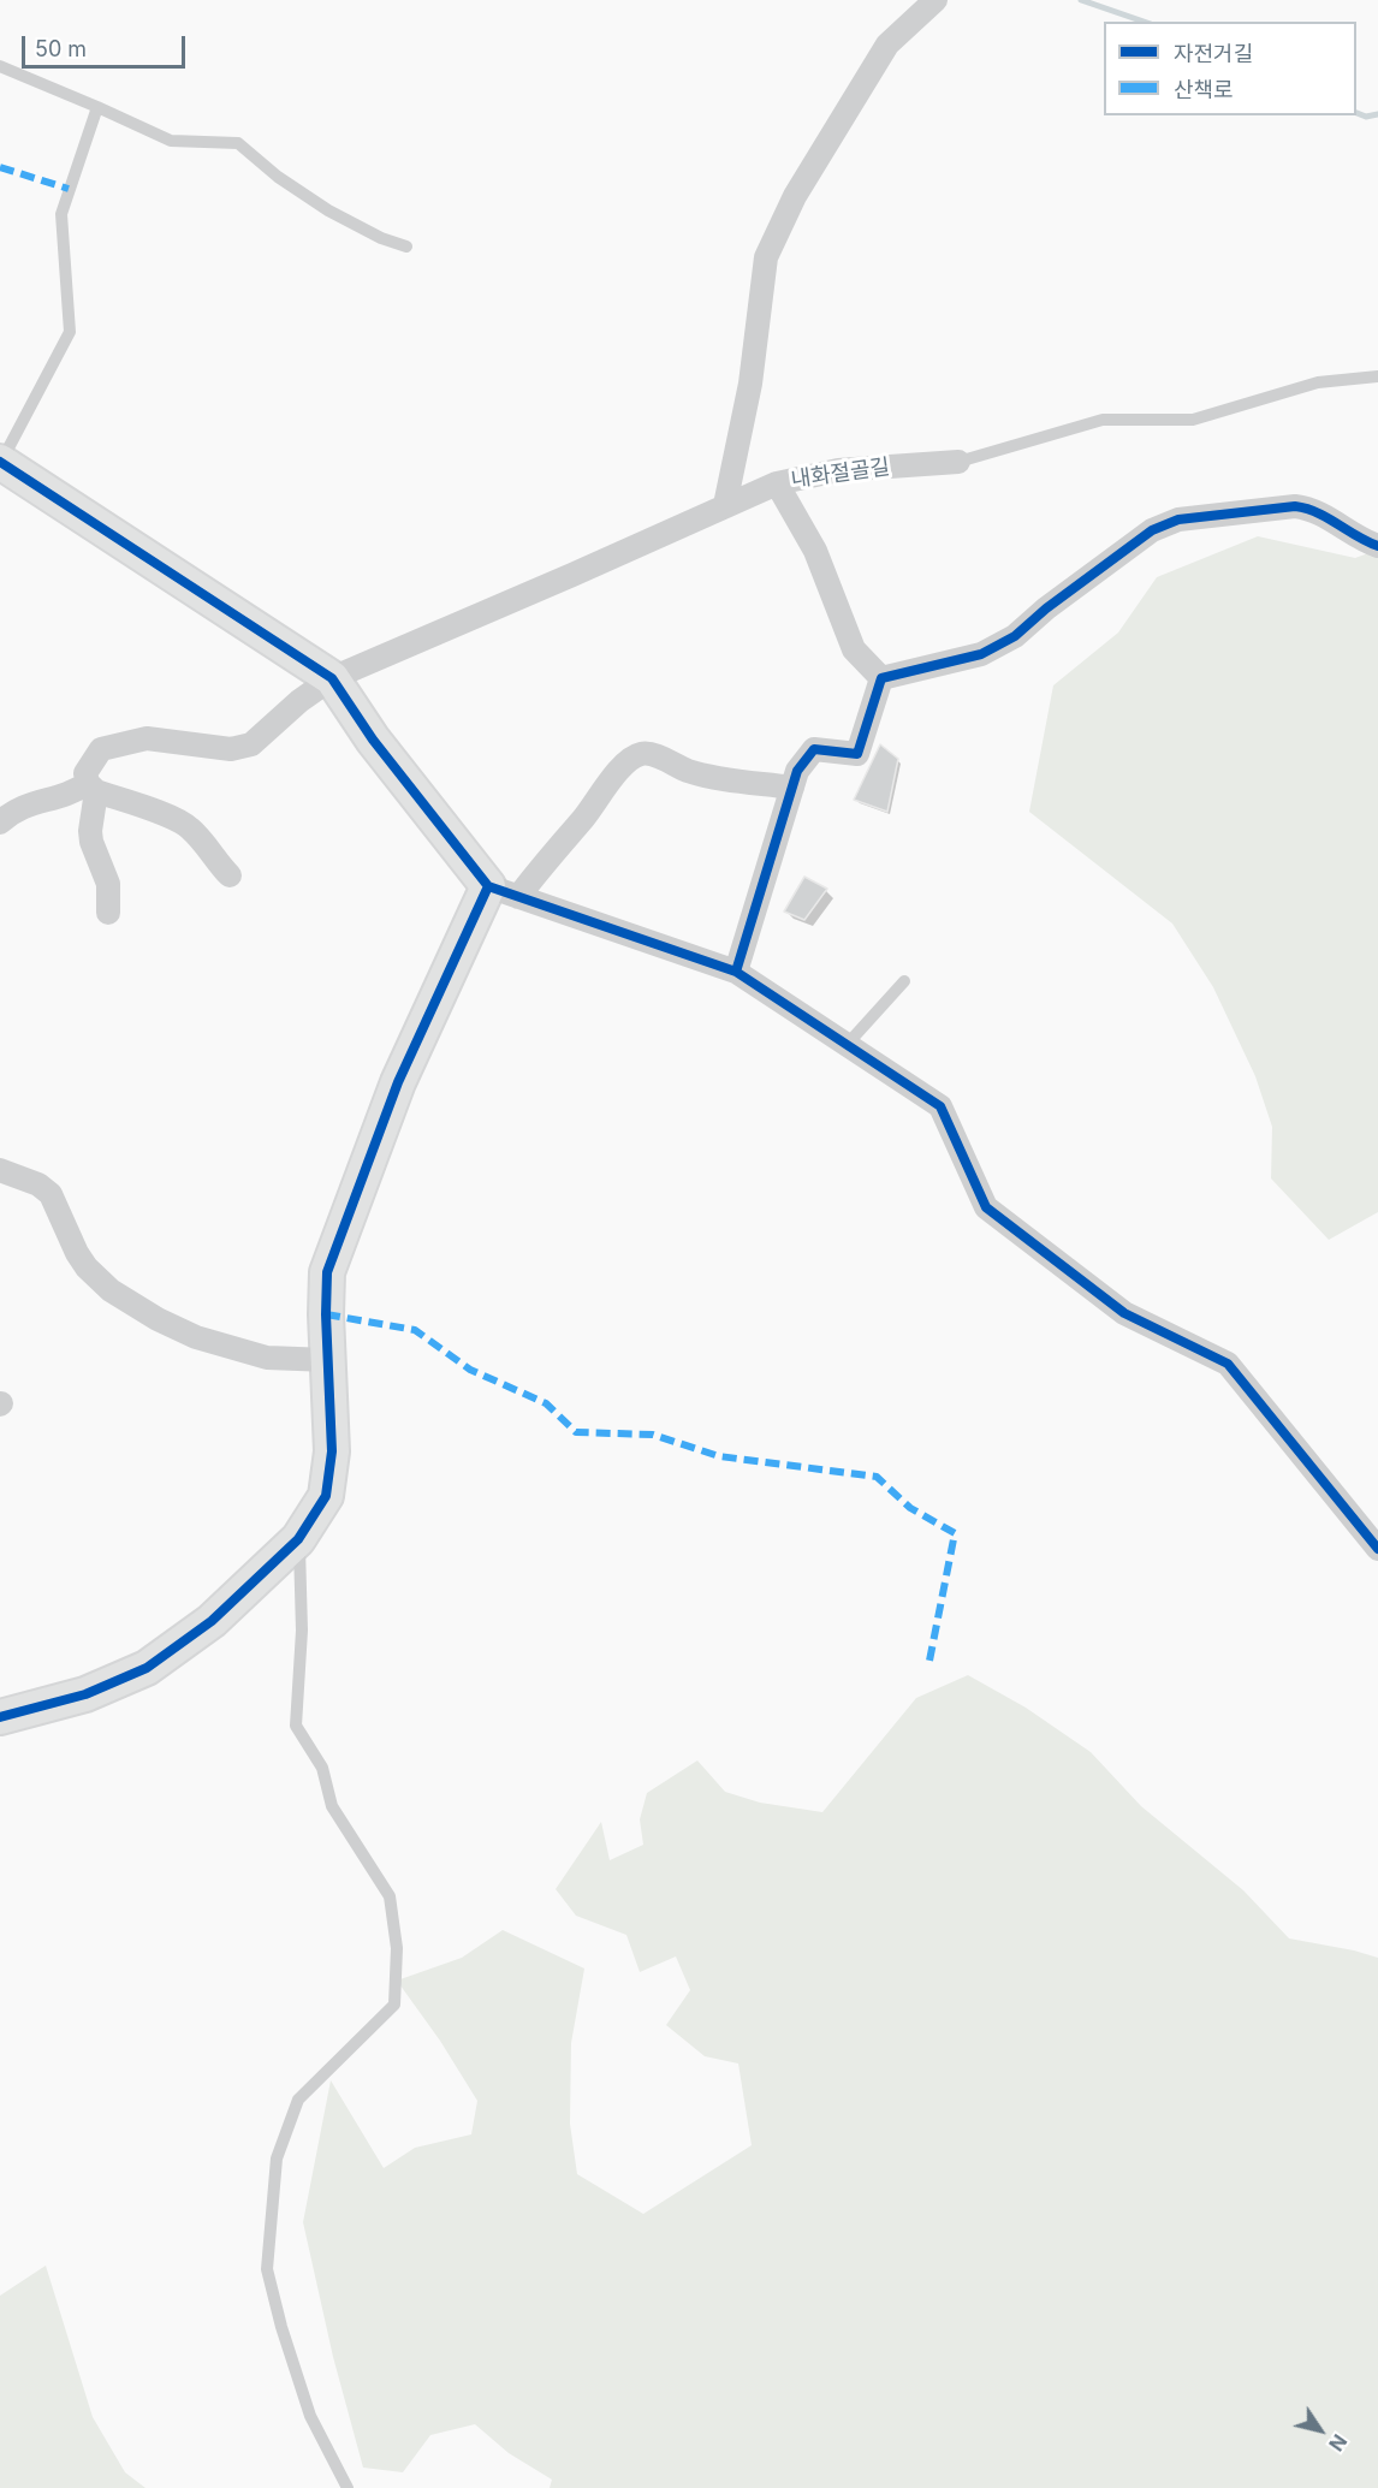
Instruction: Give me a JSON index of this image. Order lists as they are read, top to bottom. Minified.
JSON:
{"streets":{"street":["내화절골길"]},"legend":["자전거길","산책로"],"scale_bar":"50 m","north":"bottom right"}
